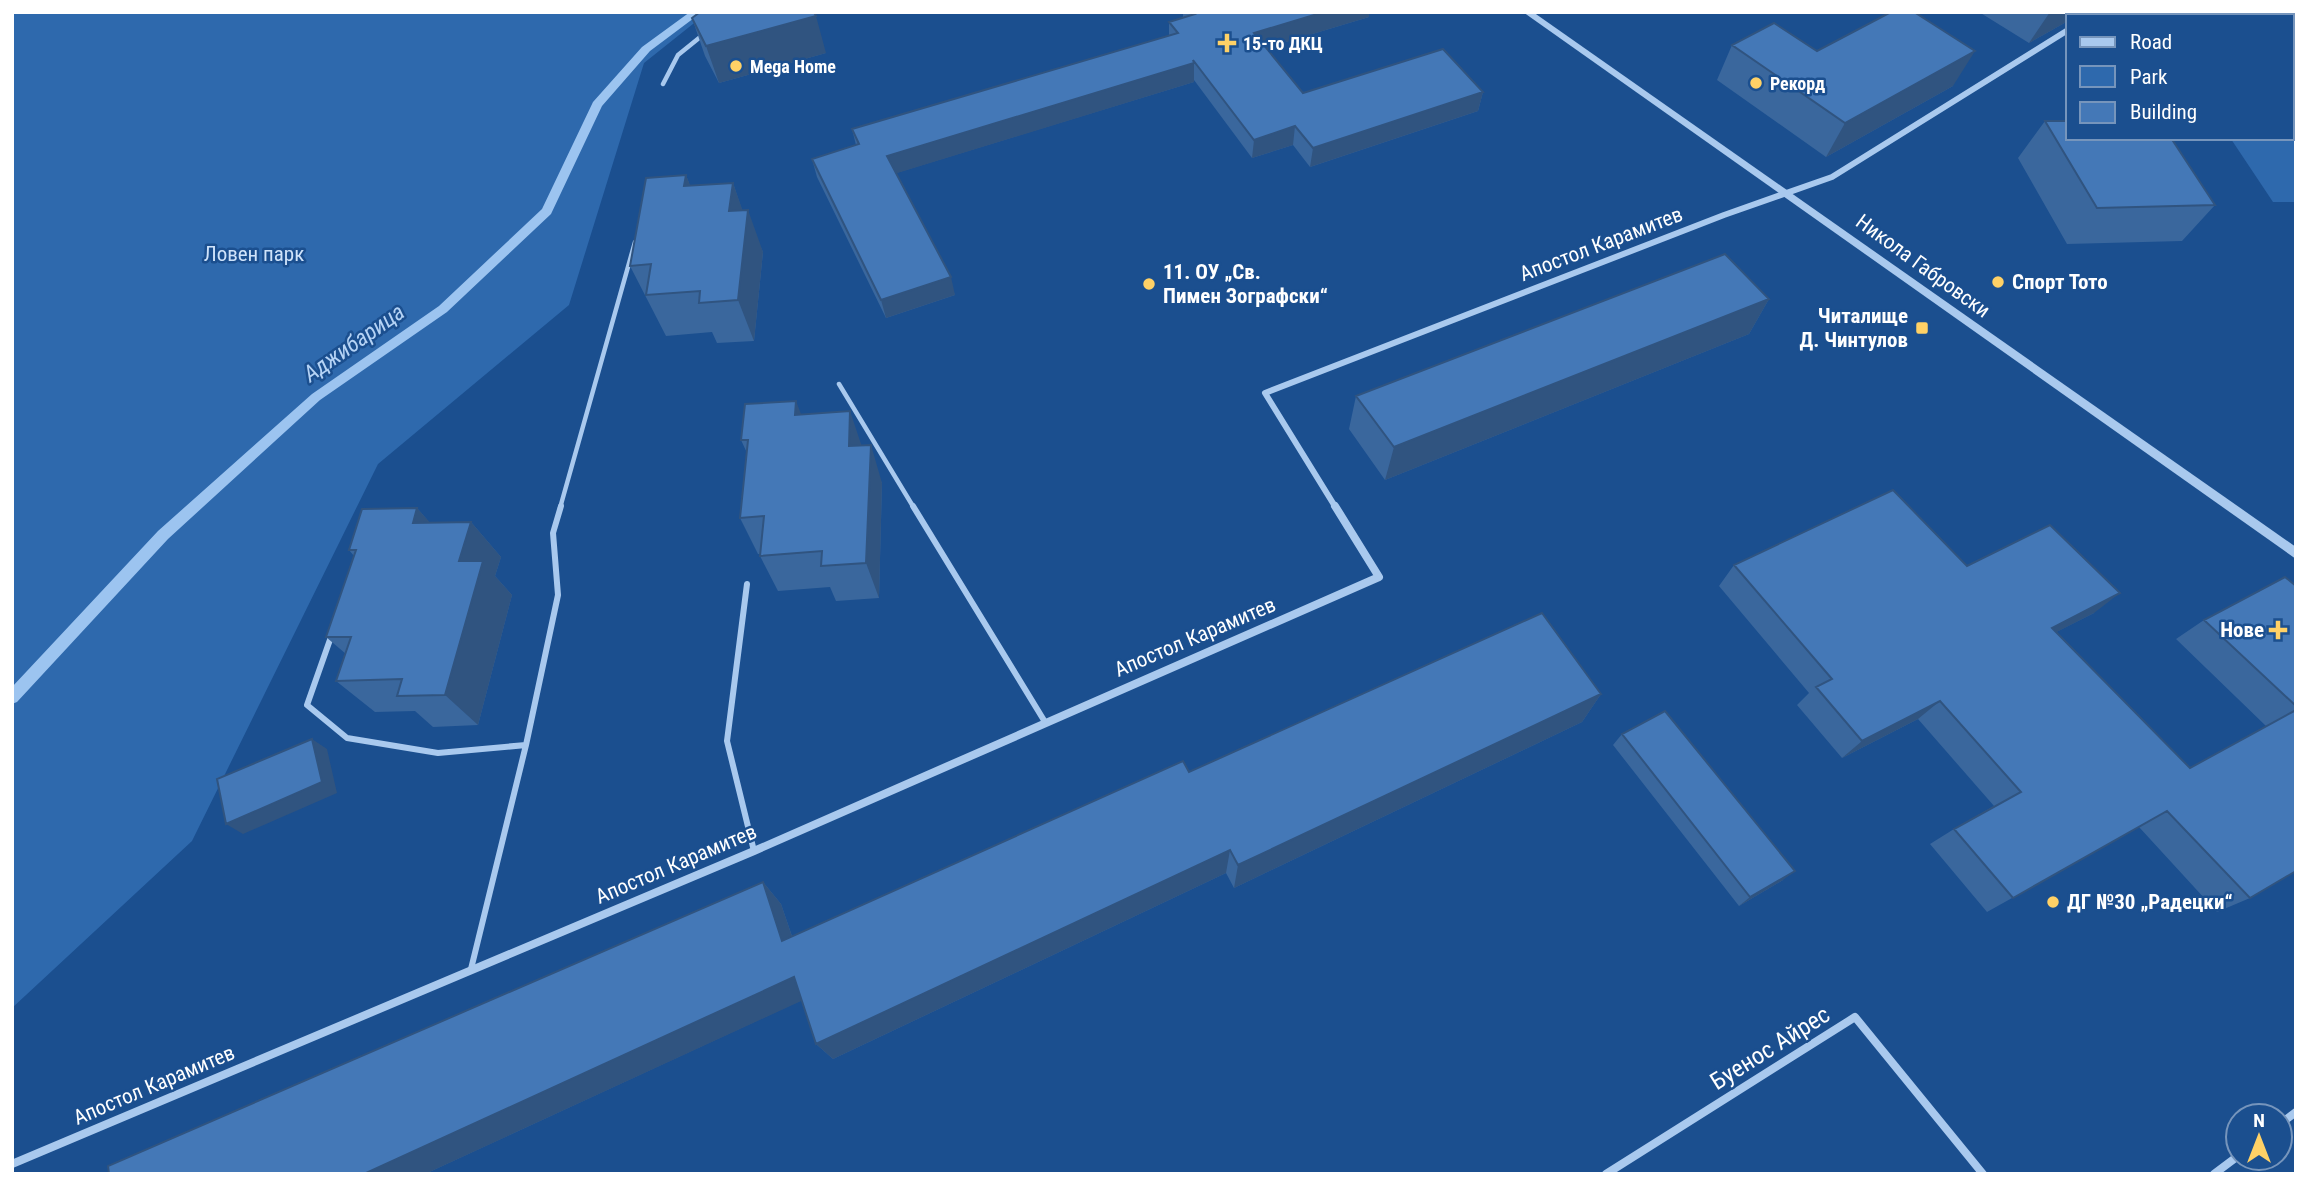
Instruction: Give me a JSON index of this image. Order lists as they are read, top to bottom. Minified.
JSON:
{"streets":{"street":["Апостол Карамитев","Никола Габровски","Буенос Айрес"]},"crossings":[["Апостол Карамитев","Никола Габровски"]],"water":["Аджибарица"],"parks":["Ловен парк"],"places":{"health":["15-то ДКЦ","Нове"],"other":["Mega Home","Рекорд","Спорт Тото","11. ОУ „Св. Пимен Зографски“","ДГ №30 „Радецки“"],"transit":["Читалище Д. Чинтулов"]},"legend":["Road","Park","Building"],"north":"top"}
